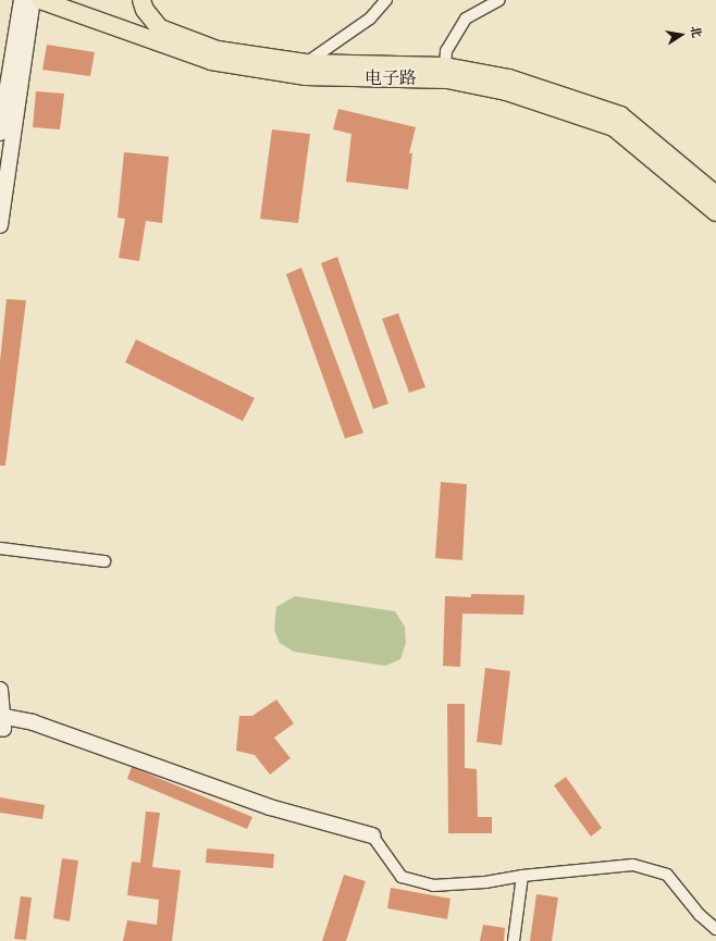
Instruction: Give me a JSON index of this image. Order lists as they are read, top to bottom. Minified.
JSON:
{"streets":{"main road":["电子路"]},"north":"right"}
